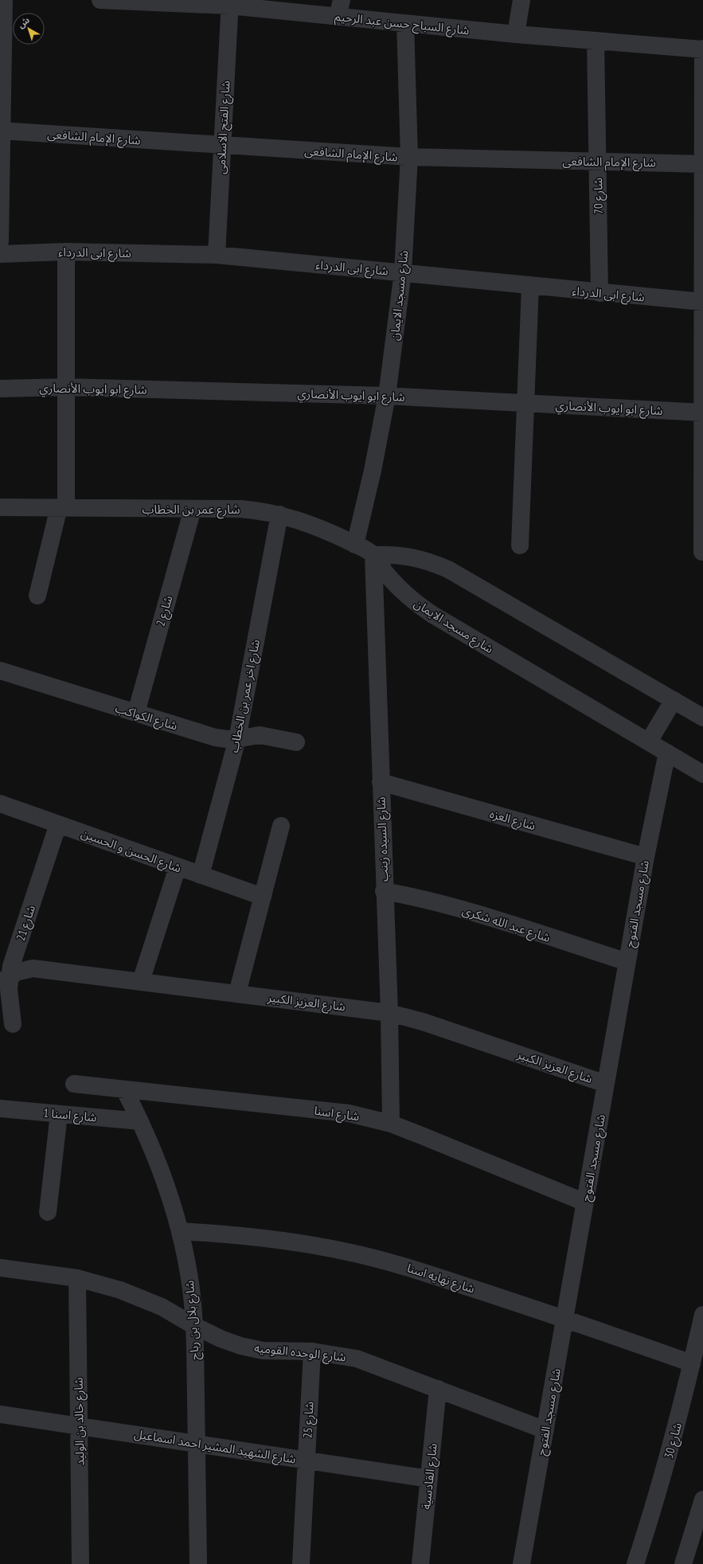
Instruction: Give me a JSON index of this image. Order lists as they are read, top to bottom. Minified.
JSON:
{"streets":{"street":["شارع السباح حسن عبد الرحيم","شارع الفتح الاسلامى","شارع الإمام الشافعى","شارع 70","شارع ابى الدرداء","شارع مسجد الايمان","شارع ابو ايوب الأنصاري","شارع عمر بن الخطاب","شارع 2","شارع اخر عمر بن الخطاب","شارع الكواكب","شارع العزه","شارع السيده زينب","شارع الحسن و الحسين","شارع مسجد الفتوح","شارع 21","شارع عبد الله شكرى","شارع العزيز الكبير","شارع اسنا","شارع اسنا 1","شارع نهايه اسنا","شارع بلال بن رباح","شارع الوحده القوميه","شارع 25","شارع خالد بن الوليد","شارع 30","شارع الشهيد المشير احمد اسماعيل","شارع القادسية"]},"crossings":[["شارع السباح حسن عبد الرحيم","شارع الفتح الاسلامى"],["شارع السباح حسن عبد الرحيم","شارع 70"],["شارع السباح حسن عبد الرحيم","شارع مسجد الايمان"],["شارع الفتح الاسلامى","شارع الإمام الشافعى"],["شارع الفتح الاسلامى","شارع ابى الدرداء"],["شارع الإمام الشافعى","شارع 70"],["شارع الإمام الشافعى","شارع مسجد الايمان"],["شارع 70","شارع ابى الدرداء"],["شارع ابى الدرداء","شارع مسجد الايمان"],["شارع مسجد الايمان","شارع ابو ايوب الأنصاري"],["شارع مسجد الايمان","شارع عمر بن الخطاب"],["شارع مسجد الايمان","شارع السيده زينب"],["شارع مسجد الايمان","شارع مسجد الفتوح"],["شارع عمر بن الخطاب","شارع 2"],["شارع عمر بن الخطاب","شارع اخر عمر بن الخطاب"],["شارع عمر بن الخطاب","شارع السيده زينب"],["شارع 2","شارع الكواكب"],["شارع اخر عمر بن الخطاب","شارع الكواكب"],["شارع اخر عمر بن الخطاب","شارع الحسن و الحسين"],["شارع العزه","شارع السيده زينب"],["شارع العزه","شارع مسجد الفتوح"],["شارع السيده زينب","شارع عبد الله شكرى"],["شارع السيده زينب","شارع العزيز الكبير"],["شارع السيده زينب","شارع اسنا"],["شارع الحسن و الحسين","شارع 21"],["شارع مسجد الفتوح","شارع عبد الله شكرى"],["شارع مسجد الفتوح","شارع العزيز الكبير"],["شارع مسجد الفتوح","شارع اسنا"],["شارع مسجد الفتوح","شارع نهايه اسنا"],["شارع مسجد الفتوح","شارع الوحده القوميه"],["شارع 21","شارع العزيز الكبير"],["شارع اسنا","شارع بلال بن رباح"],["شارع اسنا 1","شارع بلال بن رباح"],["شارع نهايه اسنا","شارع بلال بن رباح"],["شارع نهايه اسنا","شارع 30"],["شارع بلال بن رباح","شارع الوحده القوميه"],["شارع بلال بن رباح","شارع الشهيد المشير احمد اسماعيل"],["شارع الوحده القوميه","شارع 25"],["شارع الوحده القوميه","شارع خالد بن الوليد"],["شارع الوحده القوميه","شارع القادسية"],["شارع 25","شارع الشهيد المشير احمد اسماعيل"],["شارع خالد بن الوليد","شارع الشهيد المشير احمد اسماعيل"],["شارع الشهيد المشير احمد اسماعيل","شارع القادسية"]],"north":"top left"}
